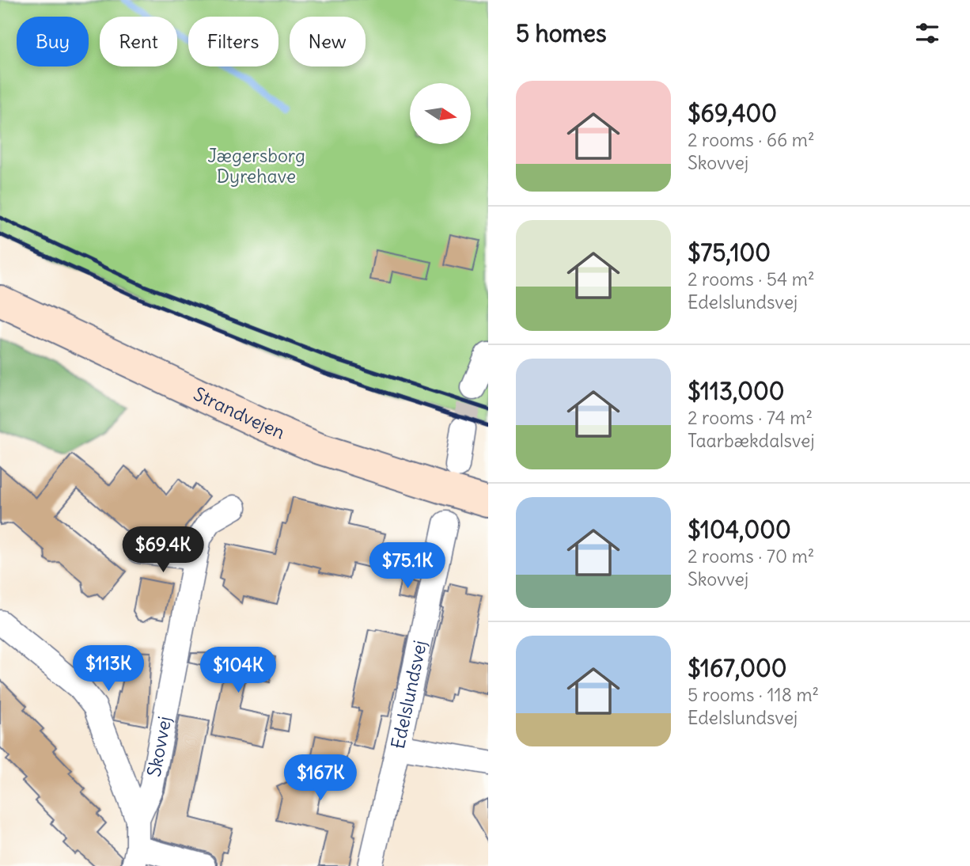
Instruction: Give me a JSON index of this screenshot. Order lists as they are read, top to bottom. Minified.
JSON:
{"streets":{"main road":["Strandvejen"],"street":["Edelslundsvej","Skovvej"]},"parks":["Jægersborg Dyrehave"],"north":"right","page":{"heading":"5 homes","chip":["Buy","Rent","Filters","New"],"list":[{"name":"$69,400","note":"2 rooms · 66 m² · Skovvej"},{"name":"$75,100","note":"2 rooms · 54 m² · Edelslundsvej"},{"name":"$113,000","note":"2 rooms · 74 m² · Taarbækdalsvej"},{"name":"$104,000","note":"2 rooms · 70 m² · Skovvej"},{"name":"$167,000","note":"5 rooms · 118 m² · Edelslundsvej"}],"price":["$69.4K","$75.1K","$113K","$104K","$167K"]}}
